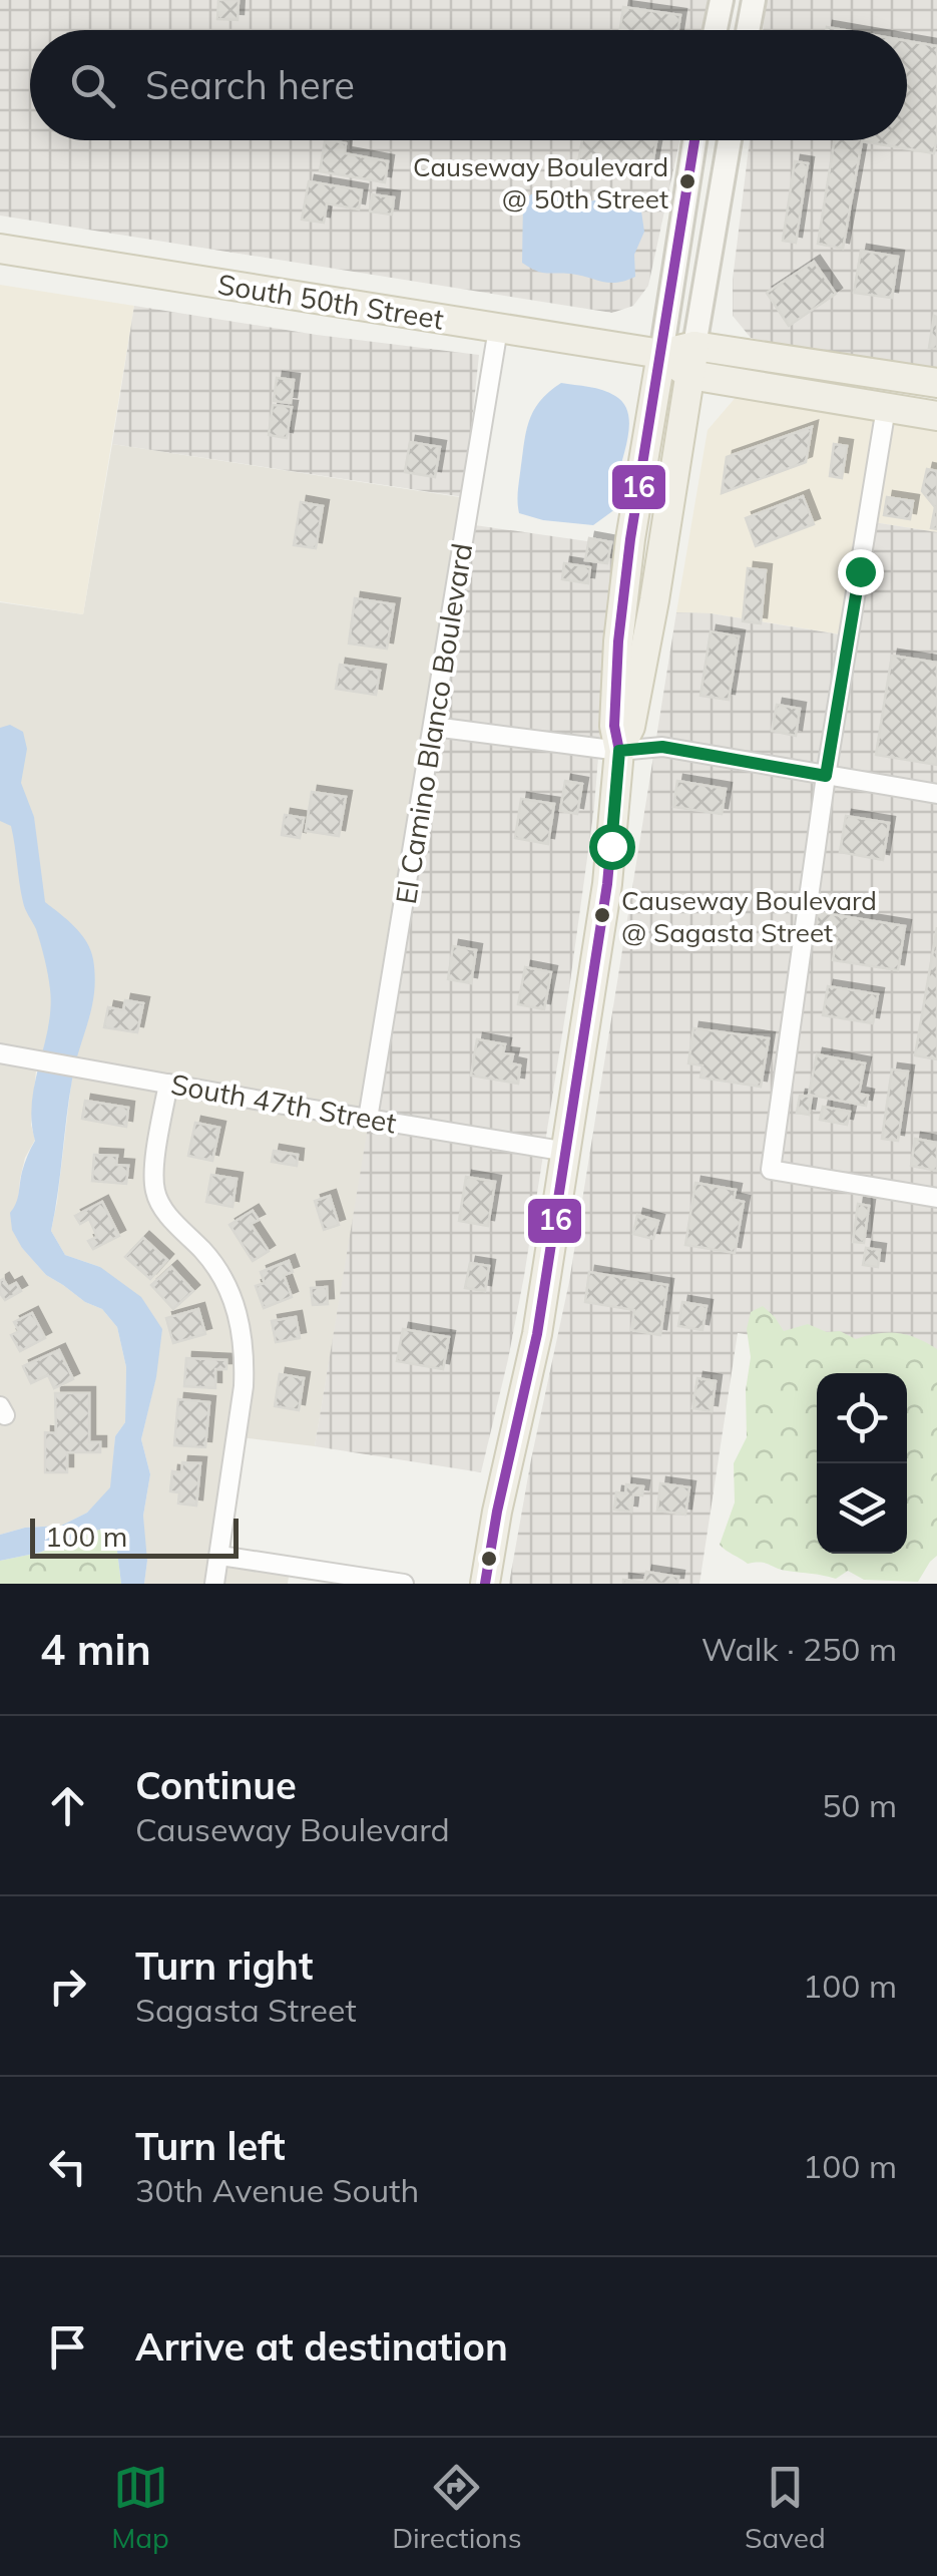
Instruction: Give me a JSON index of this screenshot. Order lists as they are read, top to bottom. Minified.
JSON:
{"streets":{"main road":["South 50th Street"],"street":["El Camino Blanco Boulevard","South 47th Street"]},"crossings":[["South 50th Street","El Camino Blanco Boulevard"],["El Camino Blanco Boulevard","South 47th Street"]],"places":["Causeway Boulevard @ 50th Street","Causeway Boulevard @ Sagasta Street"],"lines":["transit line 16"],"scale_bar":"100 m","page":{"search":"Search here","scale":"100 m","heading":["4 min","Walk · 250 m"],"list":[["Continue","Causeway Boulevard","50 m"],["Turn right","Sagasta Street","100 m"],["Turn left","30th Avenue South","100 m"],"Arrive at destination"],"nav":["Map","Directions","Saved"]}}
